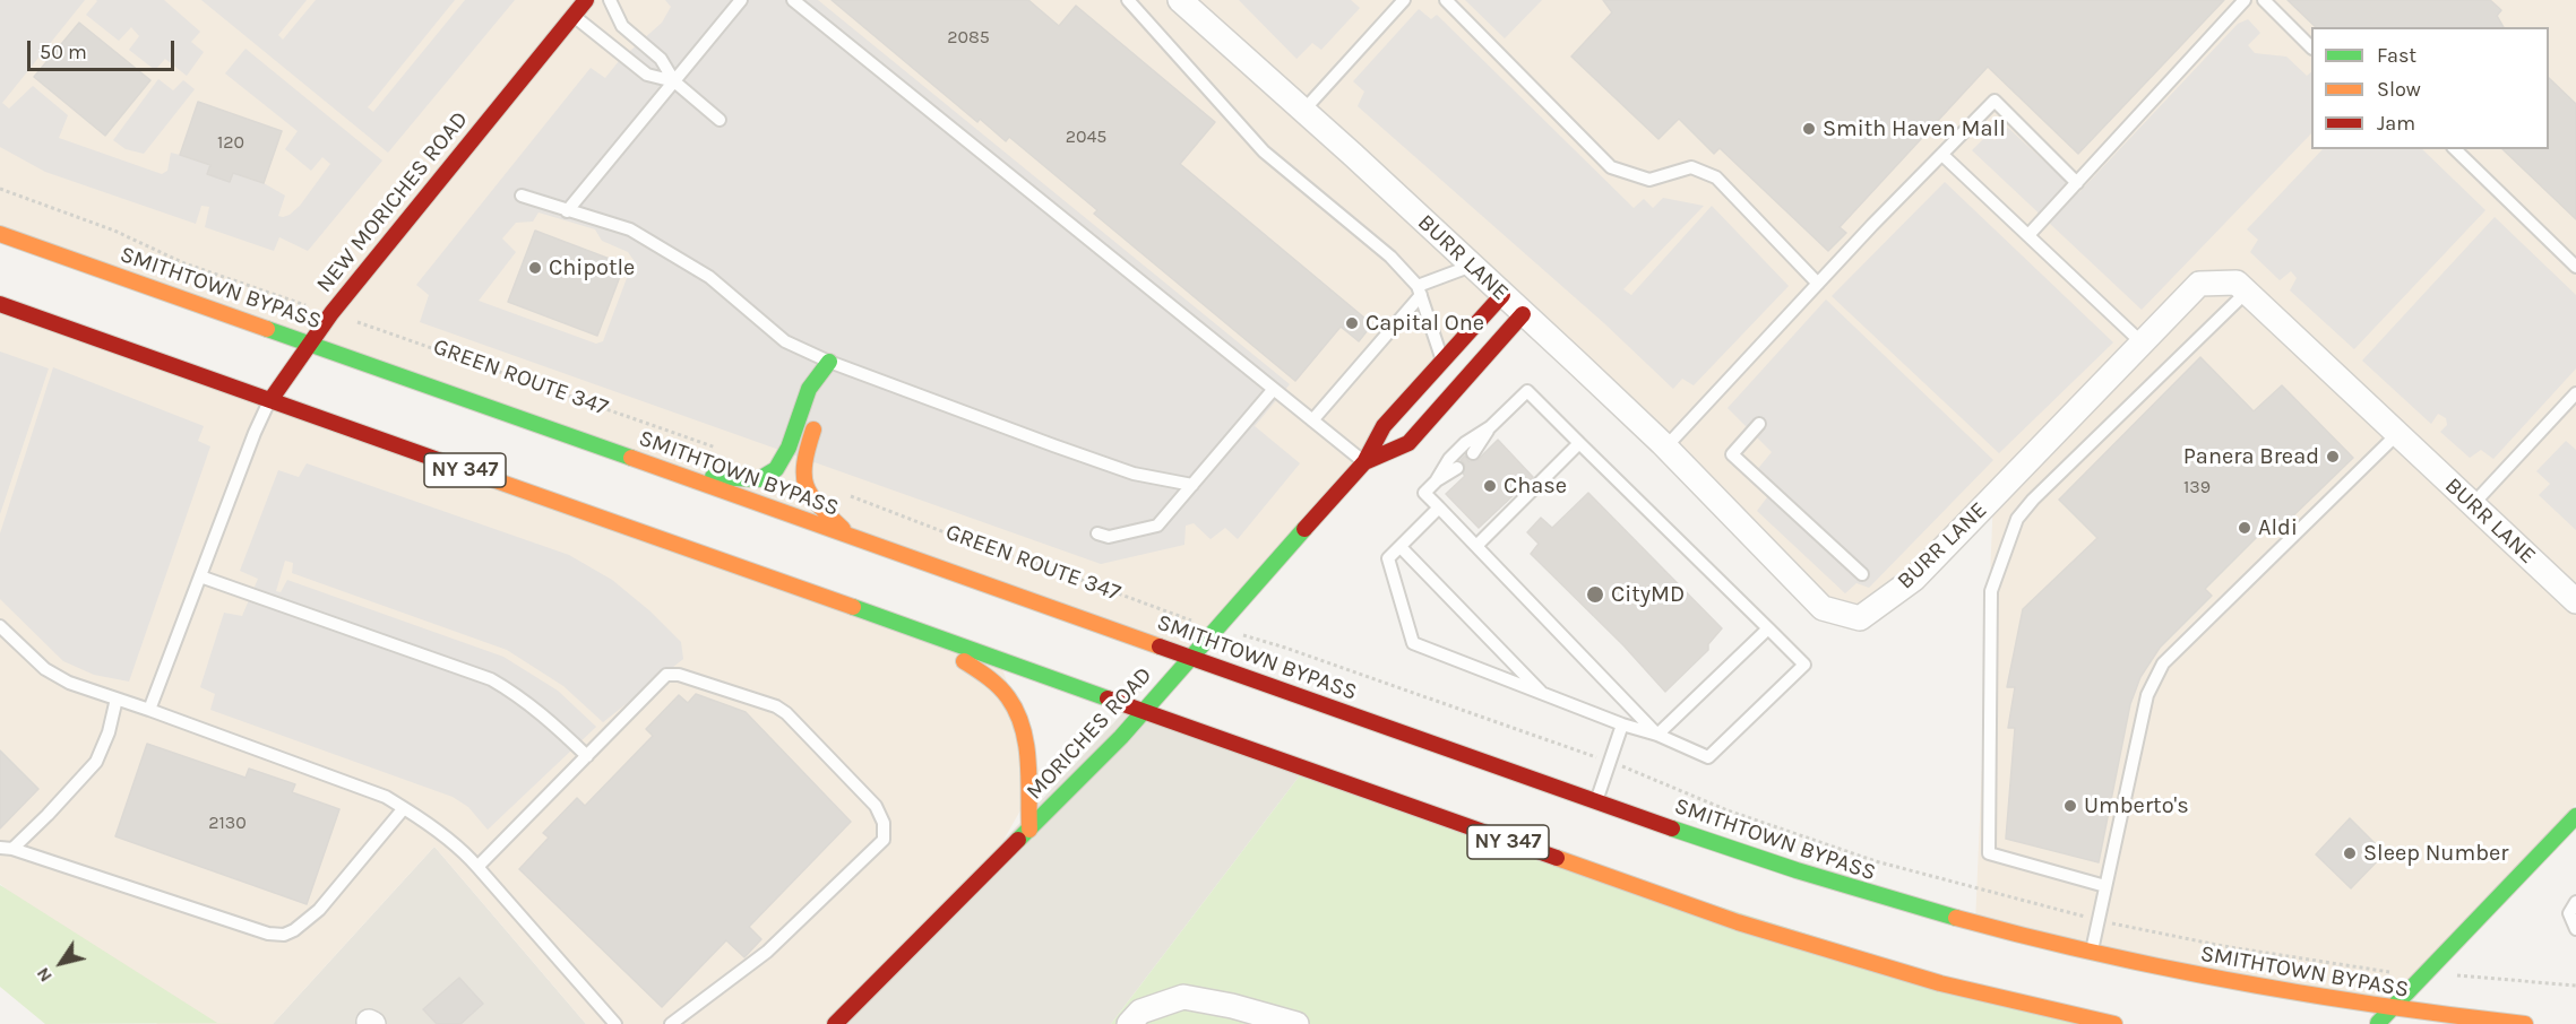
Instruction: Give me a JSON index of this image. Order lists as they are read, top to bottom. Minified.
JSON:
{"streets":{"main road":["NEW MORICHES ROAD","SMITHTOWN BYPASS","NY 347","MORICHES ROAD"],"street":["BURR LANE"],"path":["GREEN ROUTE 347"]},"crossings":[["NEW MORICHES ROAD","SMITHTOWN BYPASS"],["NEW MORICHES ROAD","NY 347"],["BURR LANE","MORICHES ROAD"],["SMITHTOWN BYPASS","MORICHES ROAD"],["NY 347","MORICHES ROAD"]],"places":["Smith Haven Mall","Chipotle","Capital One","Panera Bread","Chase","Aldi","CityMD","Umberto's","Sleep Number"],"house_numbers":["2085","2045","120","139","2130"],"legend":["Fast","Slow","Jam"],"scale_bar":"50 m","north":"bottom left"}
